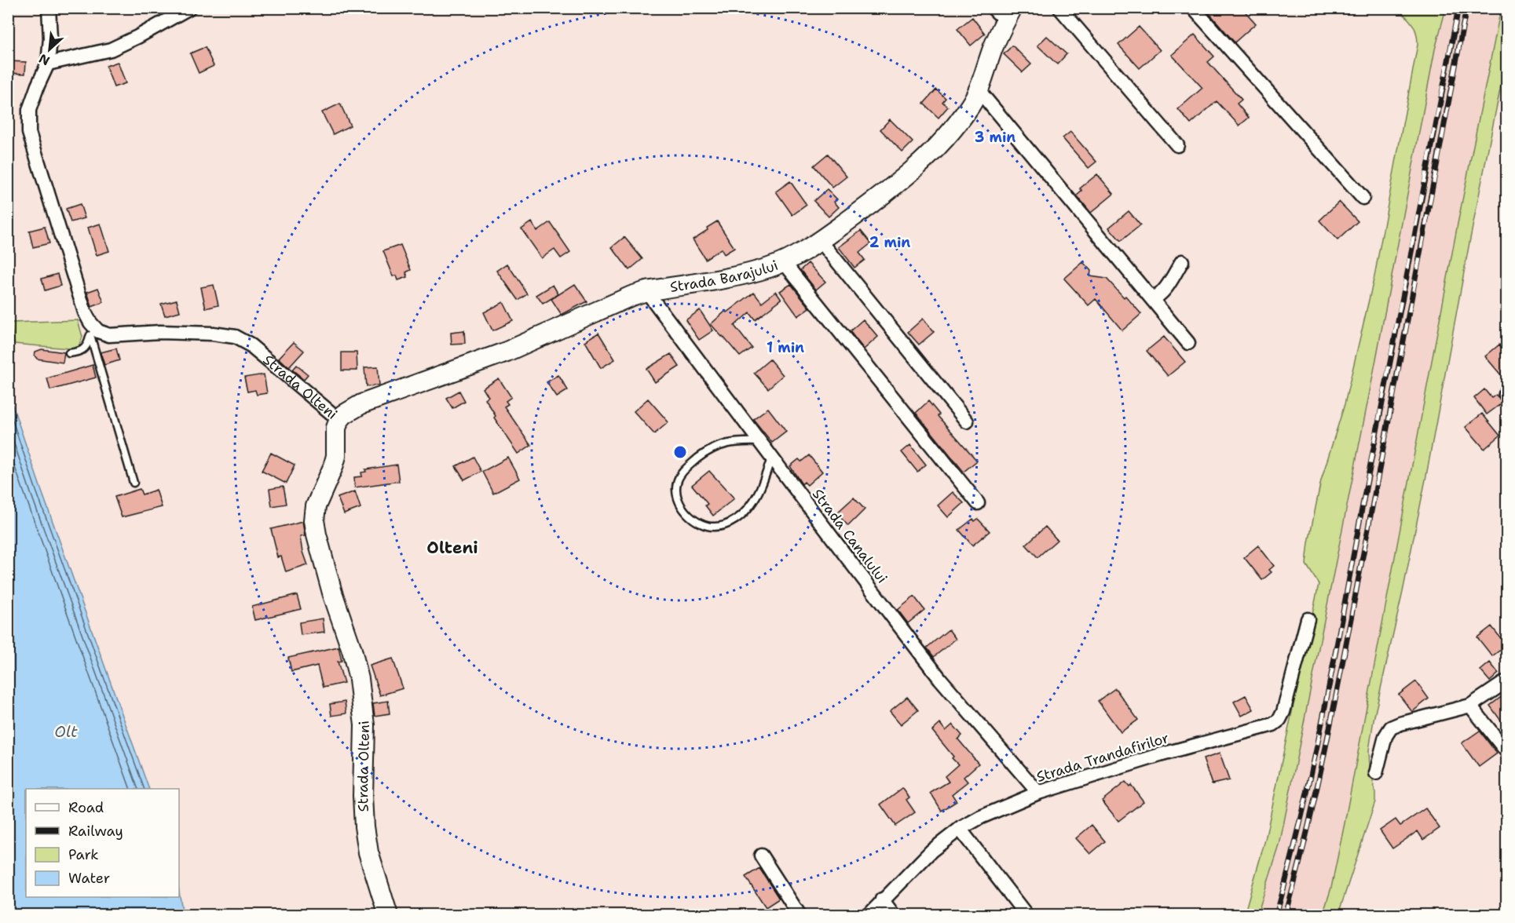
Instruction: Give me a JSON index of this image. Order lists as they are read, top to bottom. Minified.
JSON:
{"streets":{"street":["Strada Barajului","Strada Olteni","Strada Canalului","Strada Trandafirilor"]},"crossings":[["Strada Barajului","Strada Olteni"],["Strada Barajului","Strada Canalului"],["Strada Canalului","Strada Trandafirilor"]],"districts":["Olteni"],"water":["Olt"],"legend":["Road","Railway","Park","Water"],"north":"bottom left","rings":["3 min","2 min","1 min"]}
